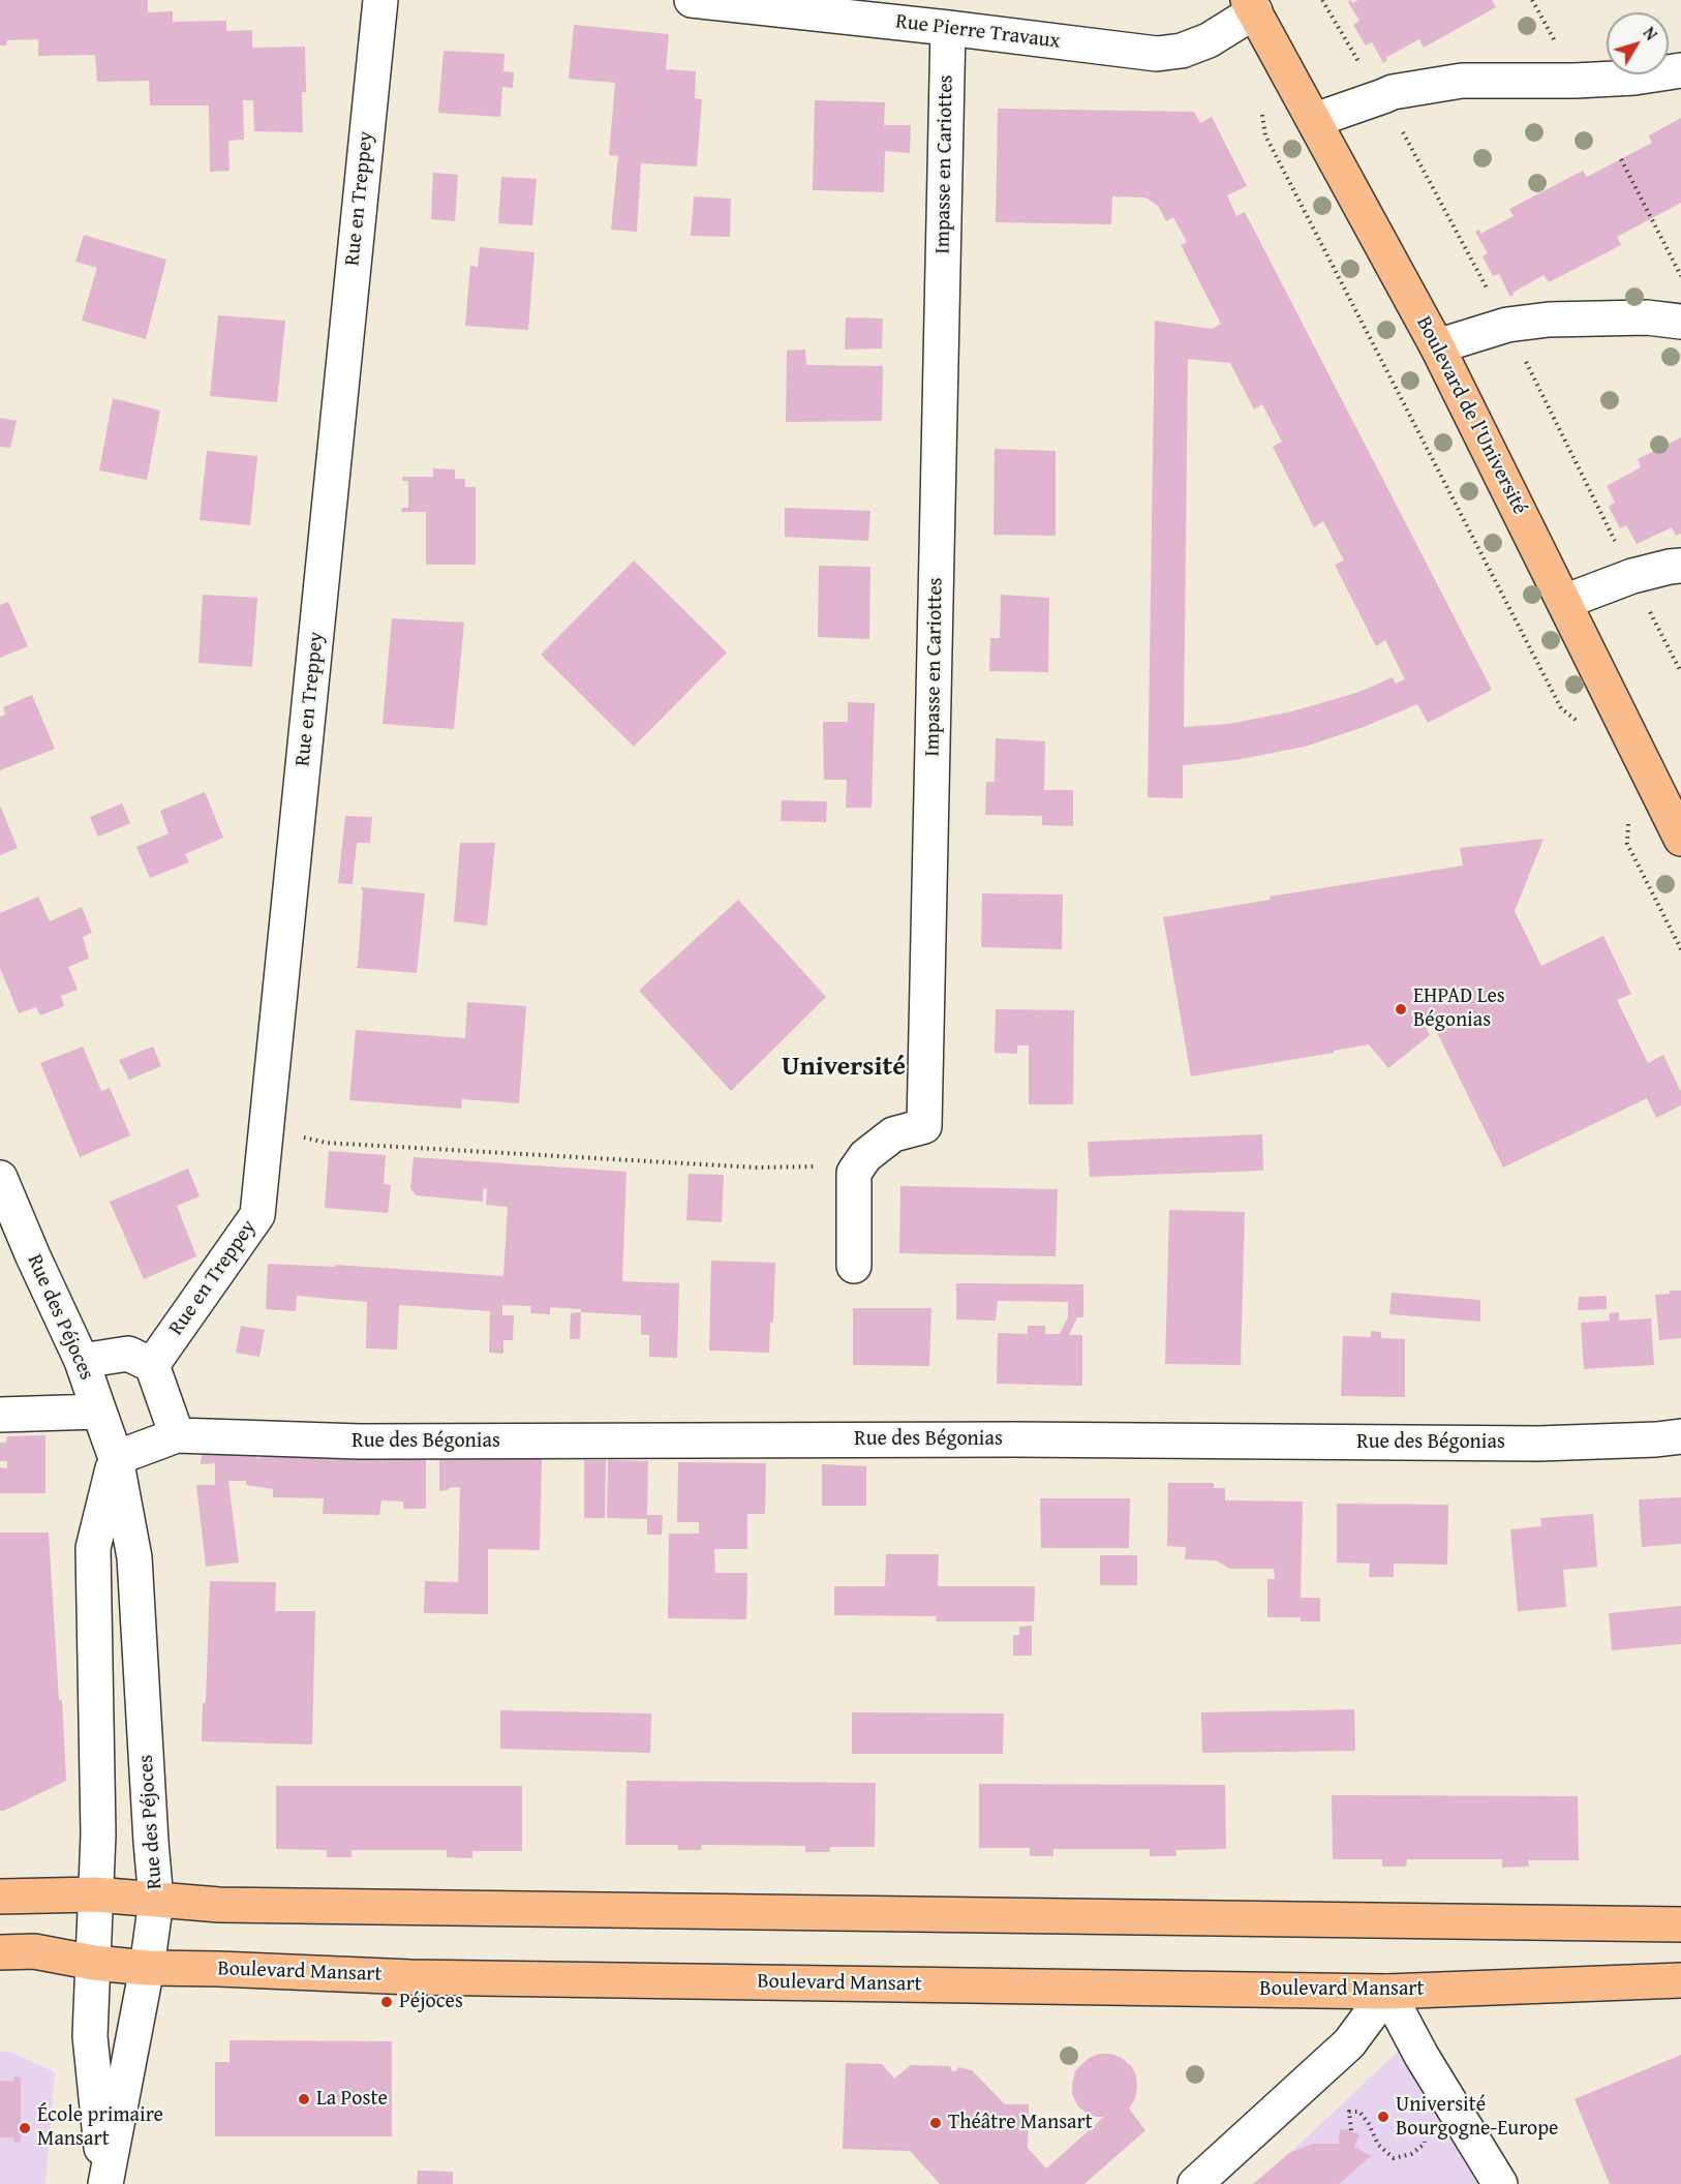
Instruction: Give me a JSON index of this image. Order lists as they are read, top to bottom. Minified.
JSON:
{"streets":{"main road":["Boulevard de l'Université","Boulevard Mansart"],"street":["Rue Pierre Travaux","Impasse en Cariottes","Rue en Treppey","Rue des Péjoces","Rue des Bégonias"]},"crossings":[["Rue Pierre Travaux","Impasse en Cariottes"],["Rue Pierre Travaux","Boulevard de l'Université"],["Rue des Péjoces","Boulevard Mansart"]],"districts":["Université"],"places":["EHPAD Les Bégonias","Péjoces","La Poste","Université Bourgogne-Europe","Théâtre Mansart","École primaire Mansart"],"north":"top right"}
